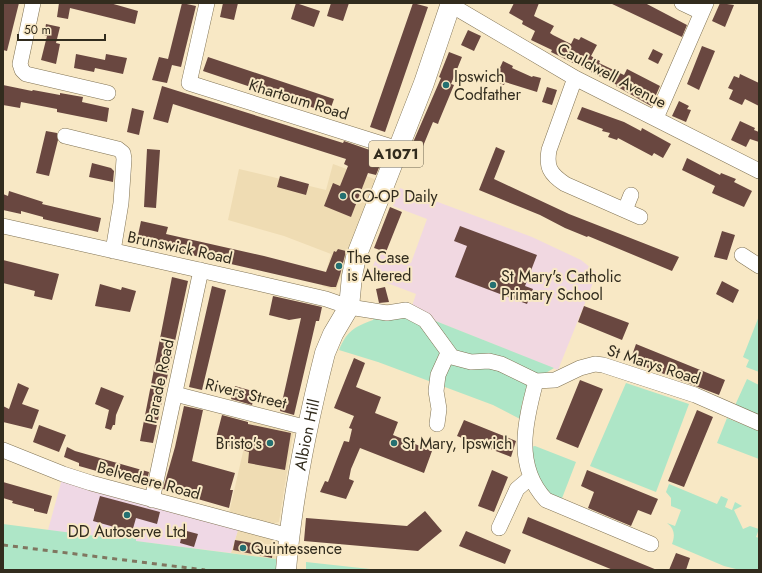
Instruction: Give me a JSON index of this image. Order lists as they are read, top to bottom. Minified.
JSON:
{"streets":{"main road":["A1071","Albion Hill"],"street":["Cauldwell Avenue","Khartoum Road","Brunswick Road","St Marys Road","Parade Road","Rivers Street","Belvedere Road"]},"crossings":[["Cauldwell Avenue","A1071"],["Khartoum Road","A1071"],["A1071","Brunswick Road"],["A1071","Albion Hill"],["Brunswick Road","Parade Road"],["Brunswick Road","Albion Hill"],["Parade Road","Rivers Street"],["Parade Road","Belvedere Road"],["Rivers Street","Albion Hill"],["Albion Hill","Belvedere Road"]],"places":["Ipswich Codfather","CO-OP Daily","The Case is Altered","St Mary's Catholic Primary School","Bristo's","St Mary, Ipswich","DD Autoserve Ltd","Quintessence"],"scale_bar":"50 m"}
